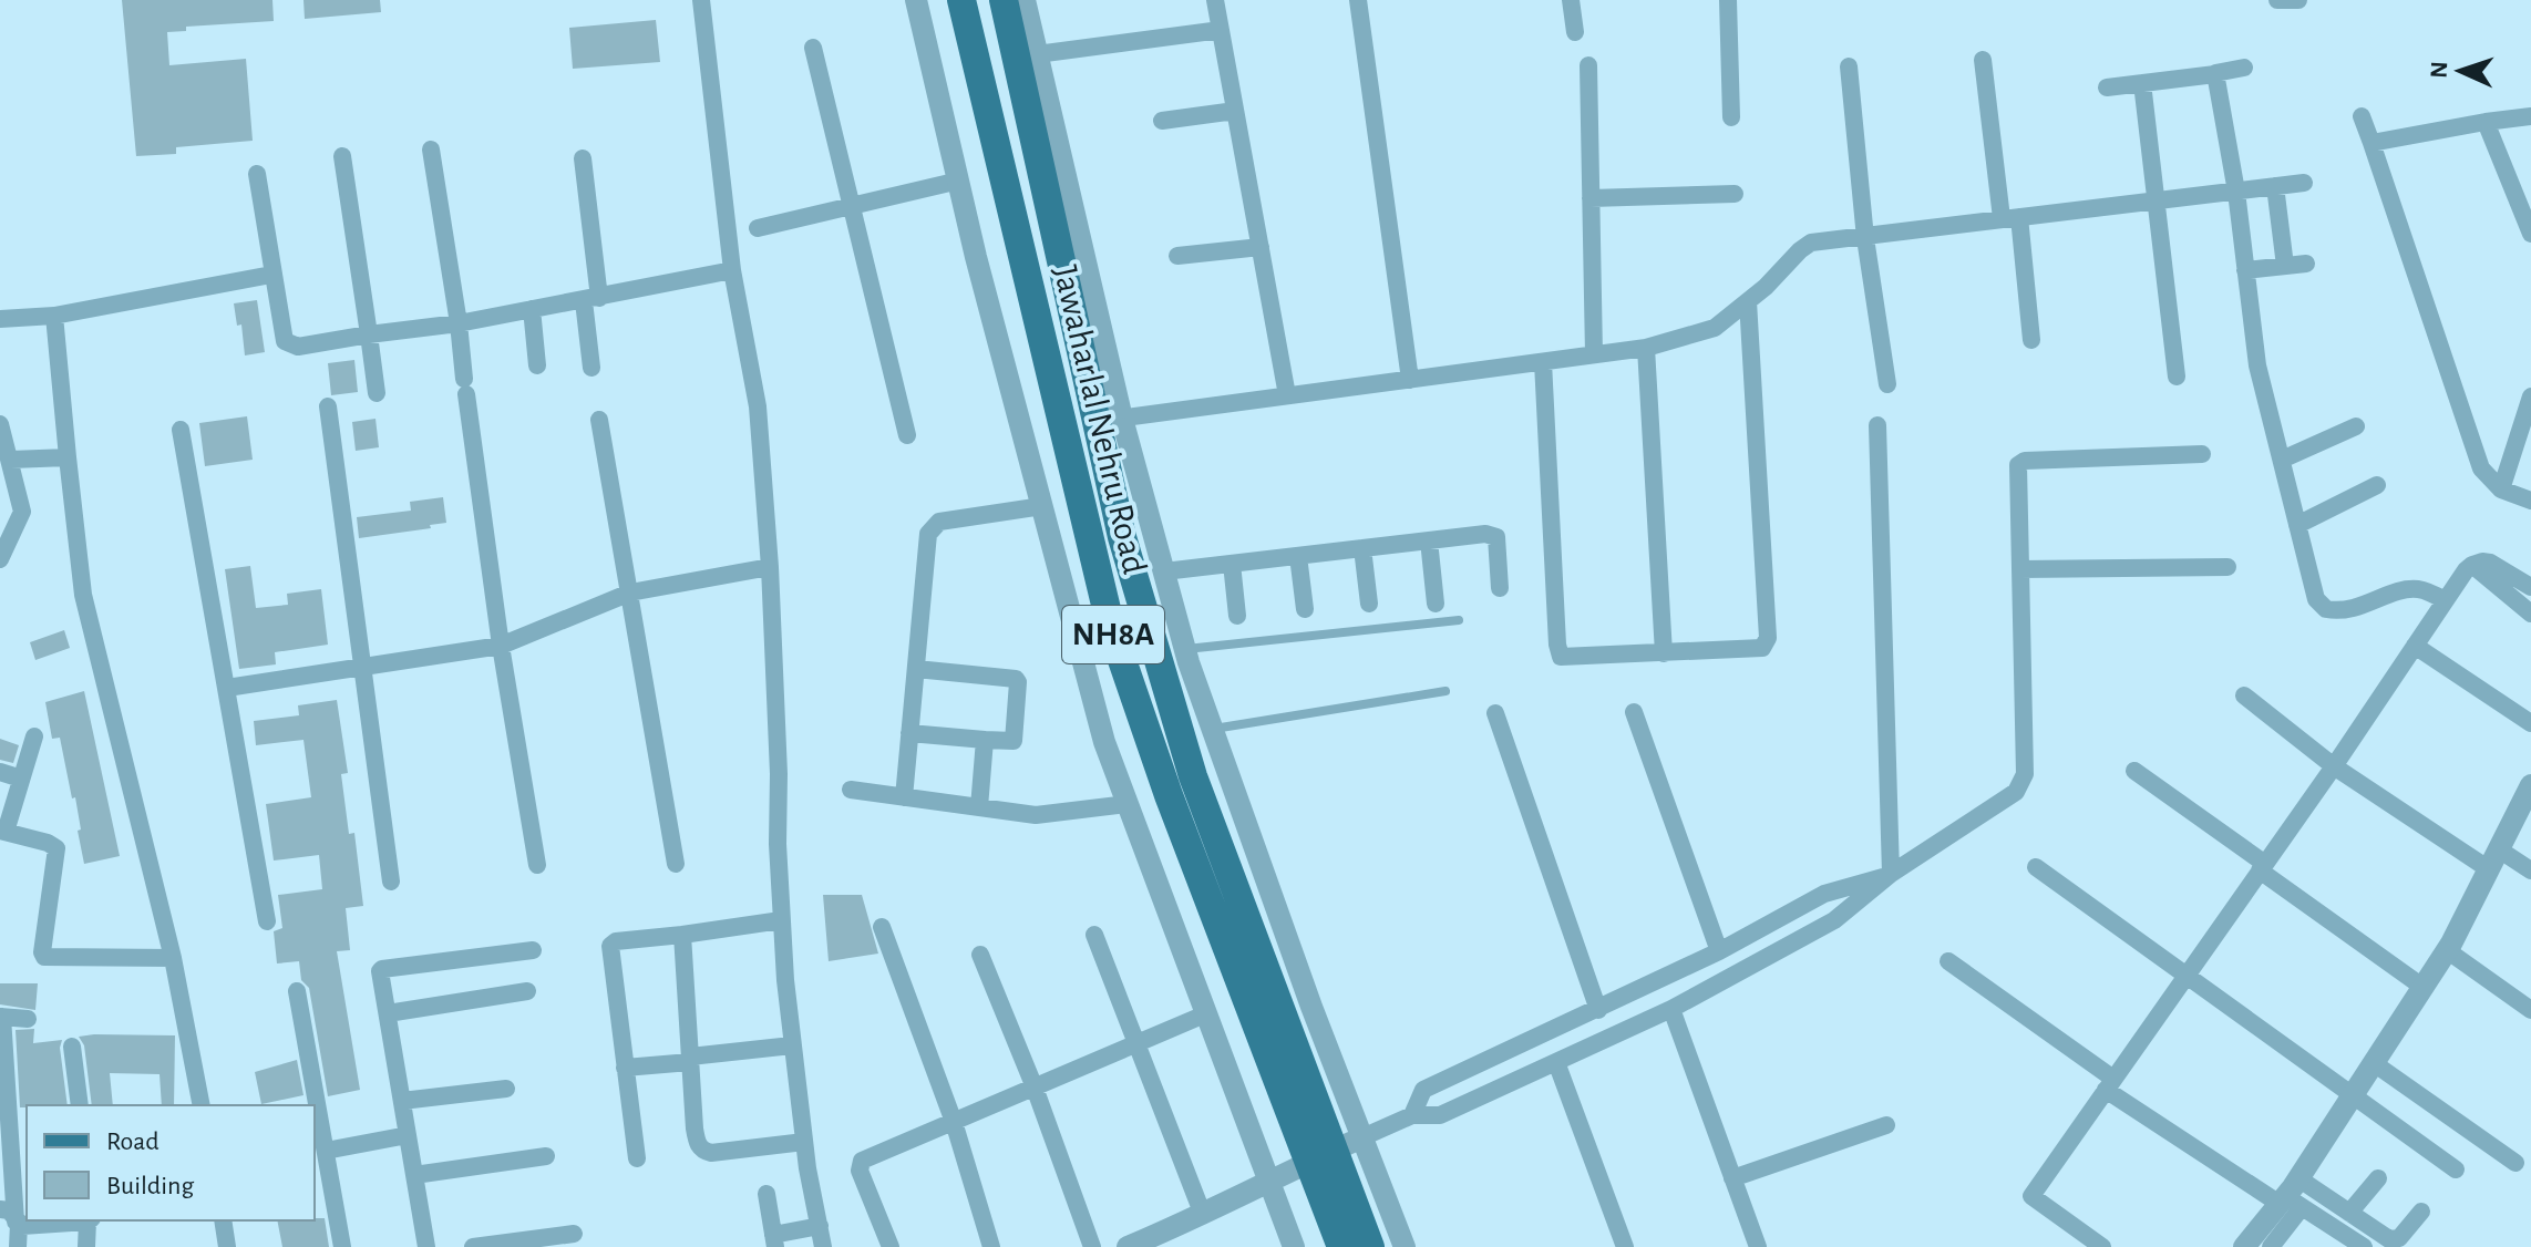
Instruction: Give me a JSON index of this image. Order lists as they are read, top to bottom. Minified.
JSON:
{"streets":{"main road":["Jawaharlal Nehru Road","NH8A"]},"legend":["Road","Building"],"north":"left"}
